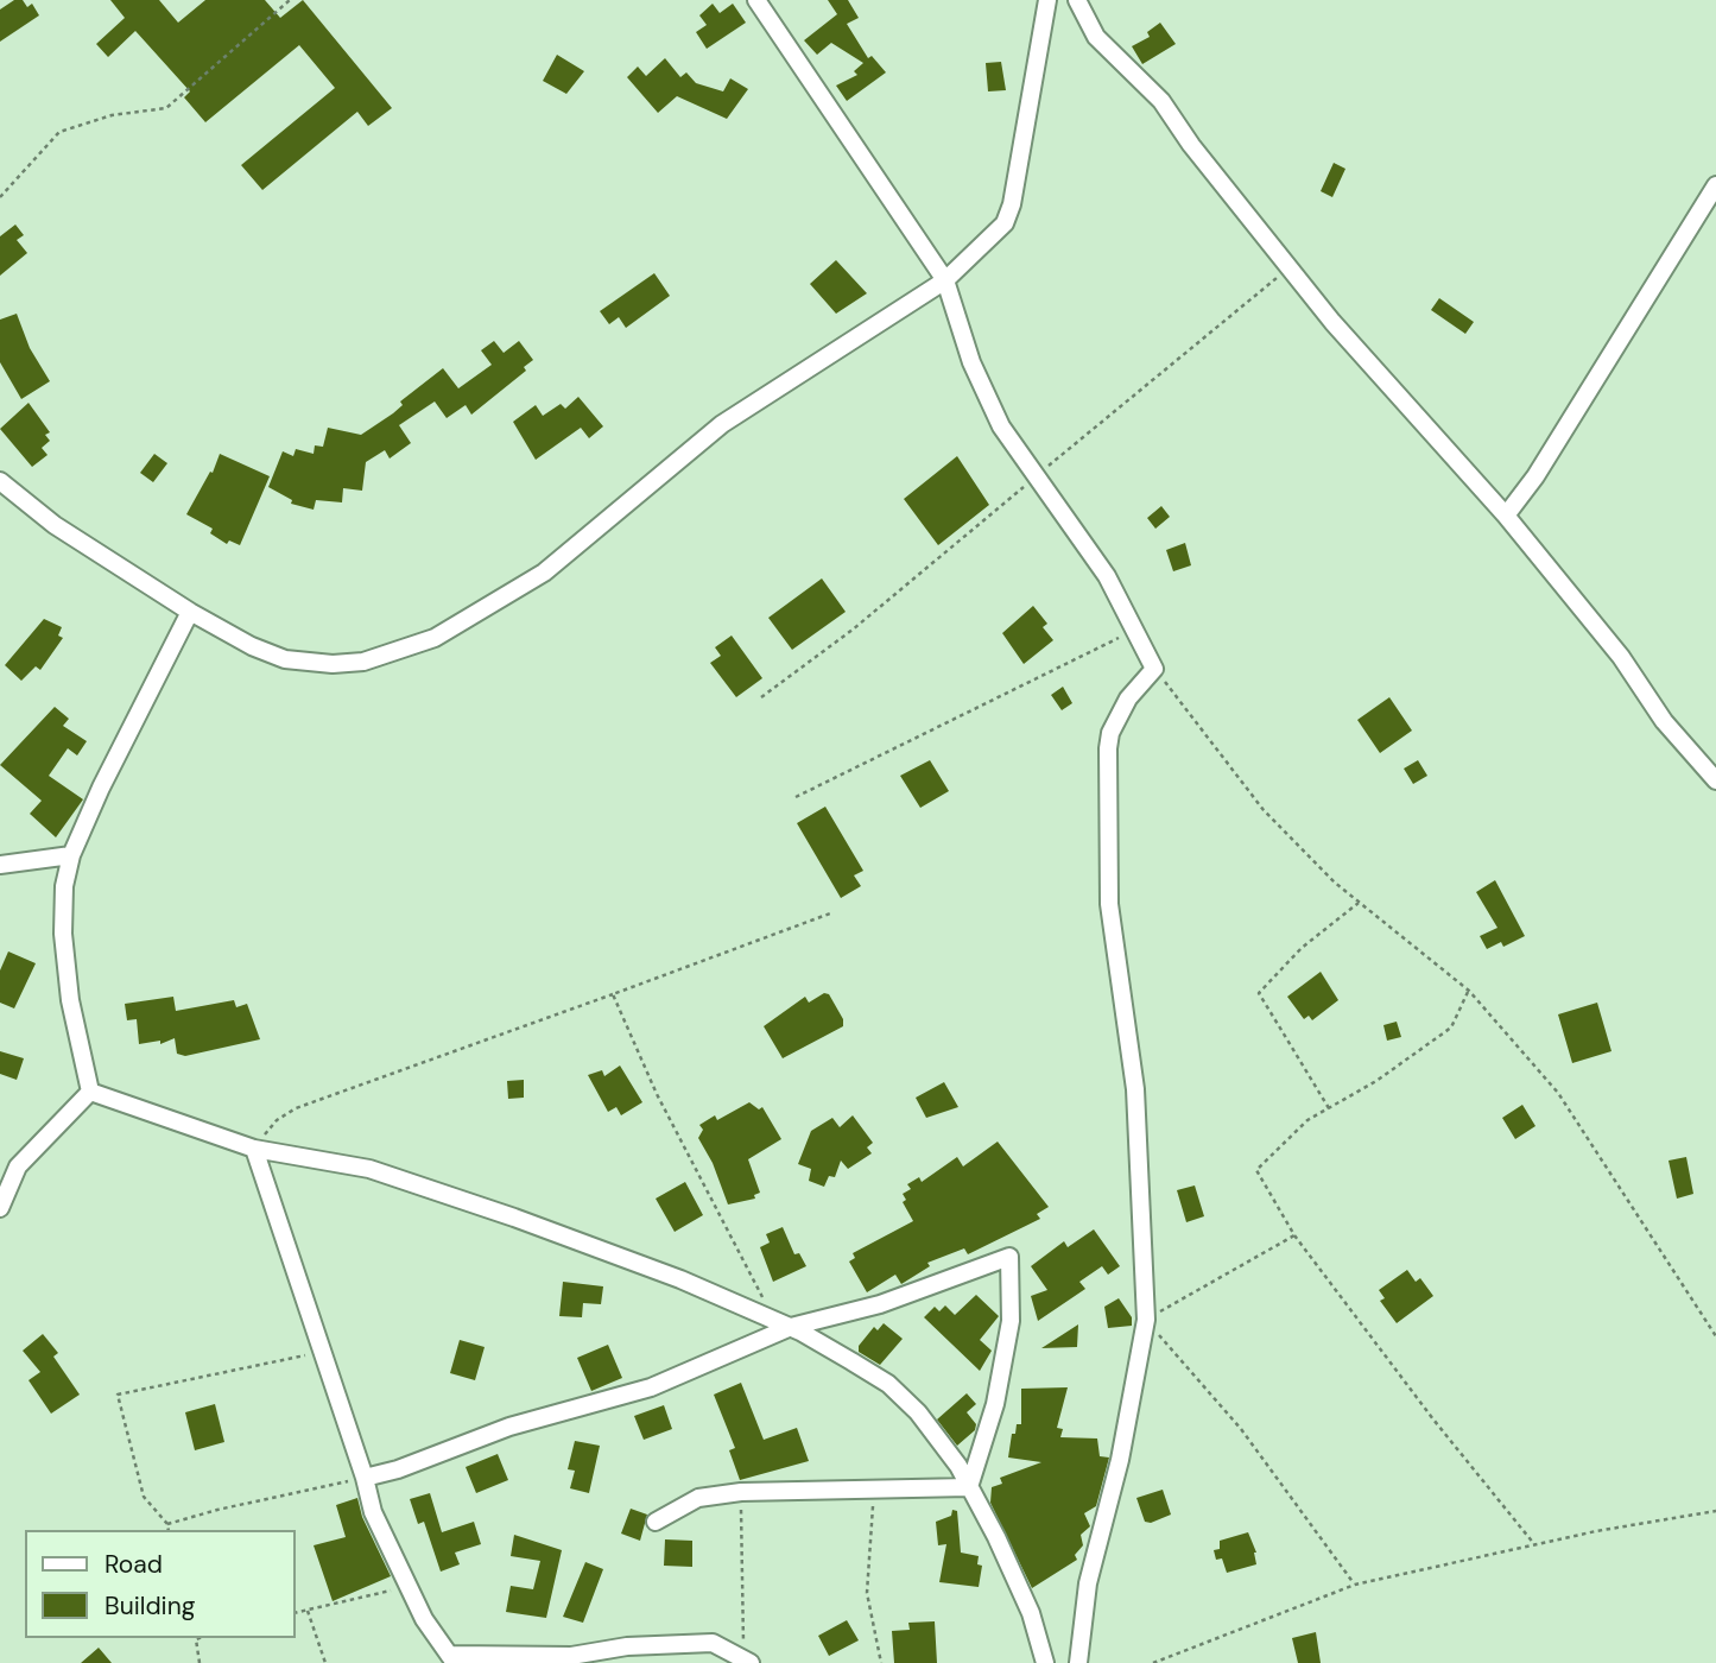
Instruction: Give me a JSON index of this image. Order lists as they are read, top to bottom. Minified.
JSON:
{"legend":["Road","Building"]}
